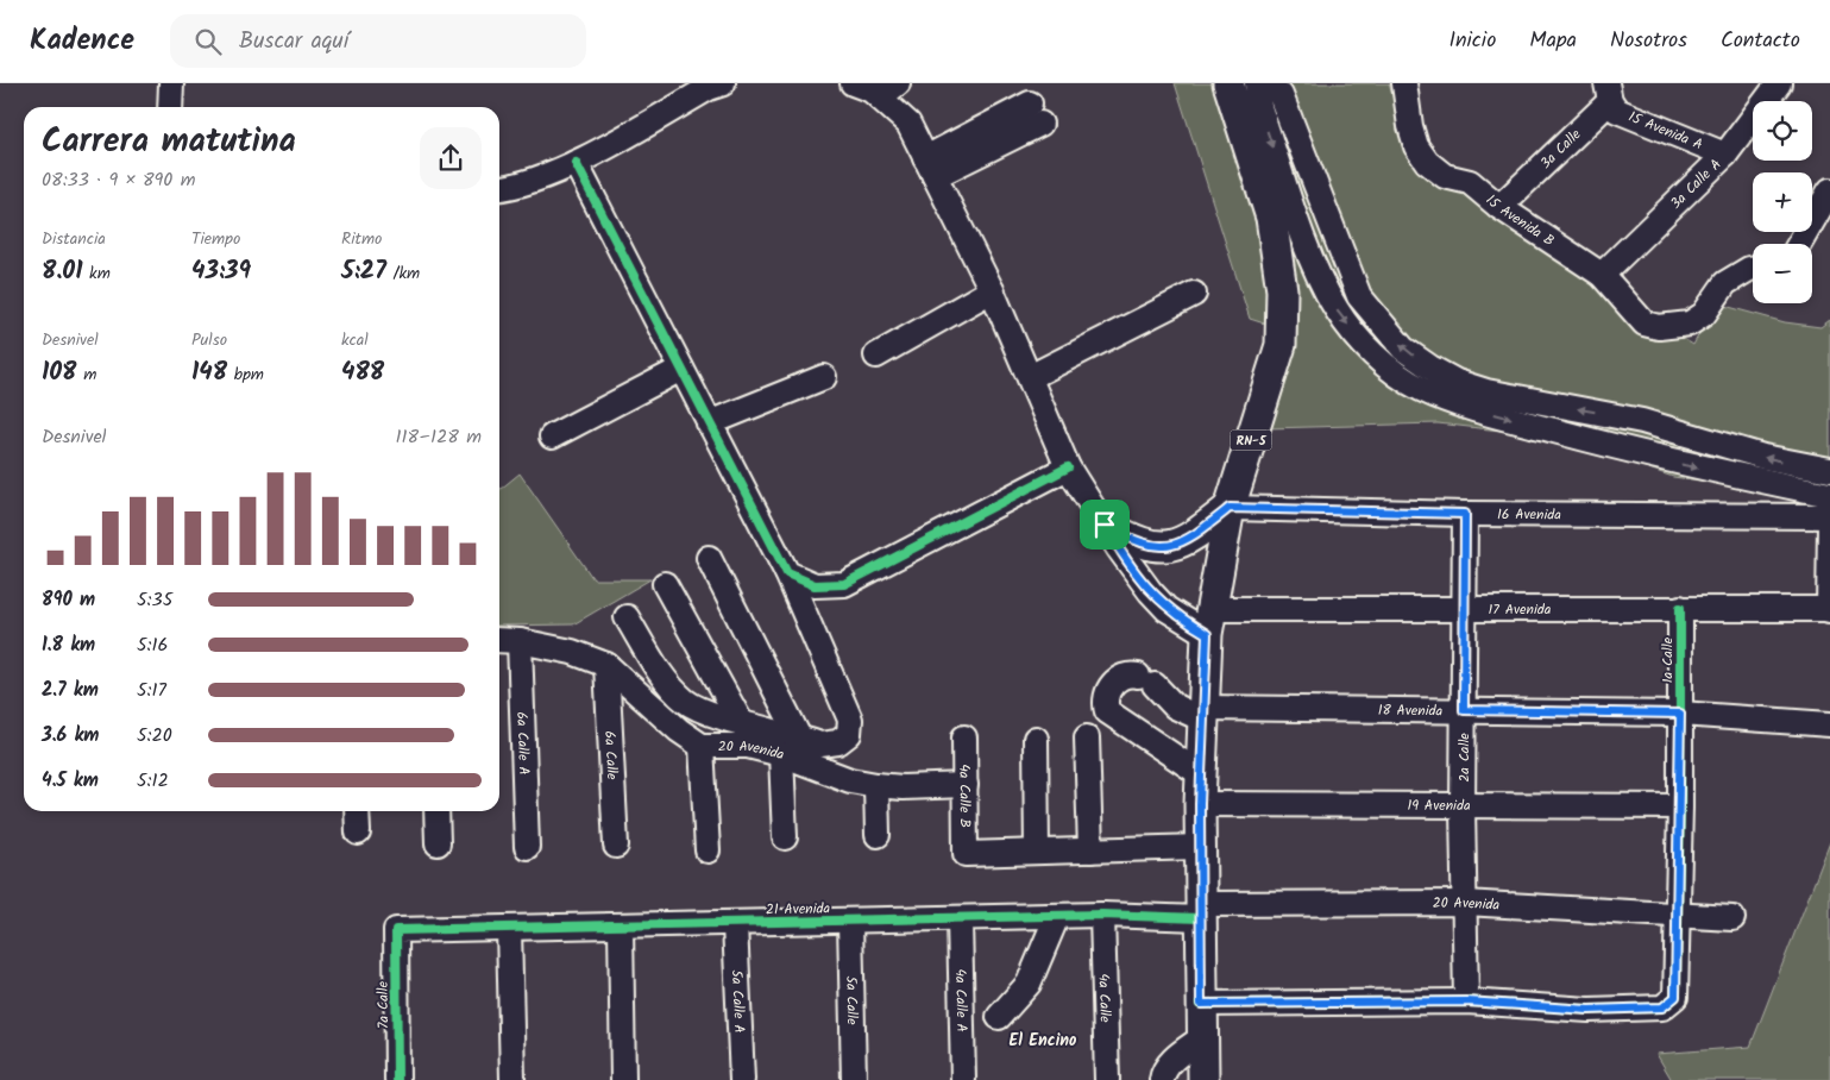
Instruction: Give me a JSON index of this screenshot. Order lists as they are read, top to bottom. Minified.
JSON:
{"streets":{"main road":["RN-5"],"street":["15 Avenida A","3a Calle","3a Calle A","15 Avenida B","16 Avenida","17 Avenida","1a Calle","18 Avenida","6a Calle A","20 Avenida","6a Calle","2a Calle","4a Calle B","19 Avenida","21 Avenida","4a Calle","5a Calle","4a Calle A","5a Calle A","7a Calle"]},"crossings":[["15 Avenida A","3a Calle"],["15 Avenida A","3a Calle A"],["3a Calle","15 Avenida B"],["3a Calle A","15 Avenida B"],["RN-5","16 Avenida"],["RN-5","17 Avenida"],["RN-5","18 Avenida"],["RN-5","20 Avenida"],["RN-5","19 Avenida"],["RN-5","21 Avenida"],["16 Avenida","2a Calle"],["17 Avenida","1a Calle"],["17 Avenida","2a Calle"],["1a Calle","18 Avenida"],["1a Calle","20 Avenida"],["1a Calle","2a Calle"],["1a Calle","19 Avenida"],["18 Avenida","2a Calle"],["6a Calle A","20 Avenida"],["20 Avenida","6a Calle"],["20 Avenida","2a Calle"],["20 Avenida","4a Calle B"],["20 Avenida","21 Avenida"],["2a Calle","19 Avenida"],["21 Avenida","4a Calle"],["21 Avenida","5a Calle"],["21 Avenida","4a Calle A"],["21 Avenida","5a Calle A"],["21 Avenida","7a Calle"]],"districts":["El Encino"],"page":{"header":"Kadence","search":"Buscar aquí","nav":["Inicio","Mapa","Nosotros","Contacto"],"map_buttons":["+","−"],"heading":["Carrera matutina","08:33 · 9 × 890 m"],"stats":[["Distancia","8.01 km"],["Tiempo","43:39"],["Ritmo","5:27 /km"],["Desnivel","108 m"],["Pulso","148 bpm"],["kcal","488"]],"chart":["Desnivel","118–128 m"],"list":[{"name":"890 m","note":"5:35"},{"name":"1.8 km","note":"5:16"},{"name":"2.7 km","note":"5:17"},{"name":"3.6 km","note":"5:20"},{"name":"4.5 km","note":"5:12"}]}}
